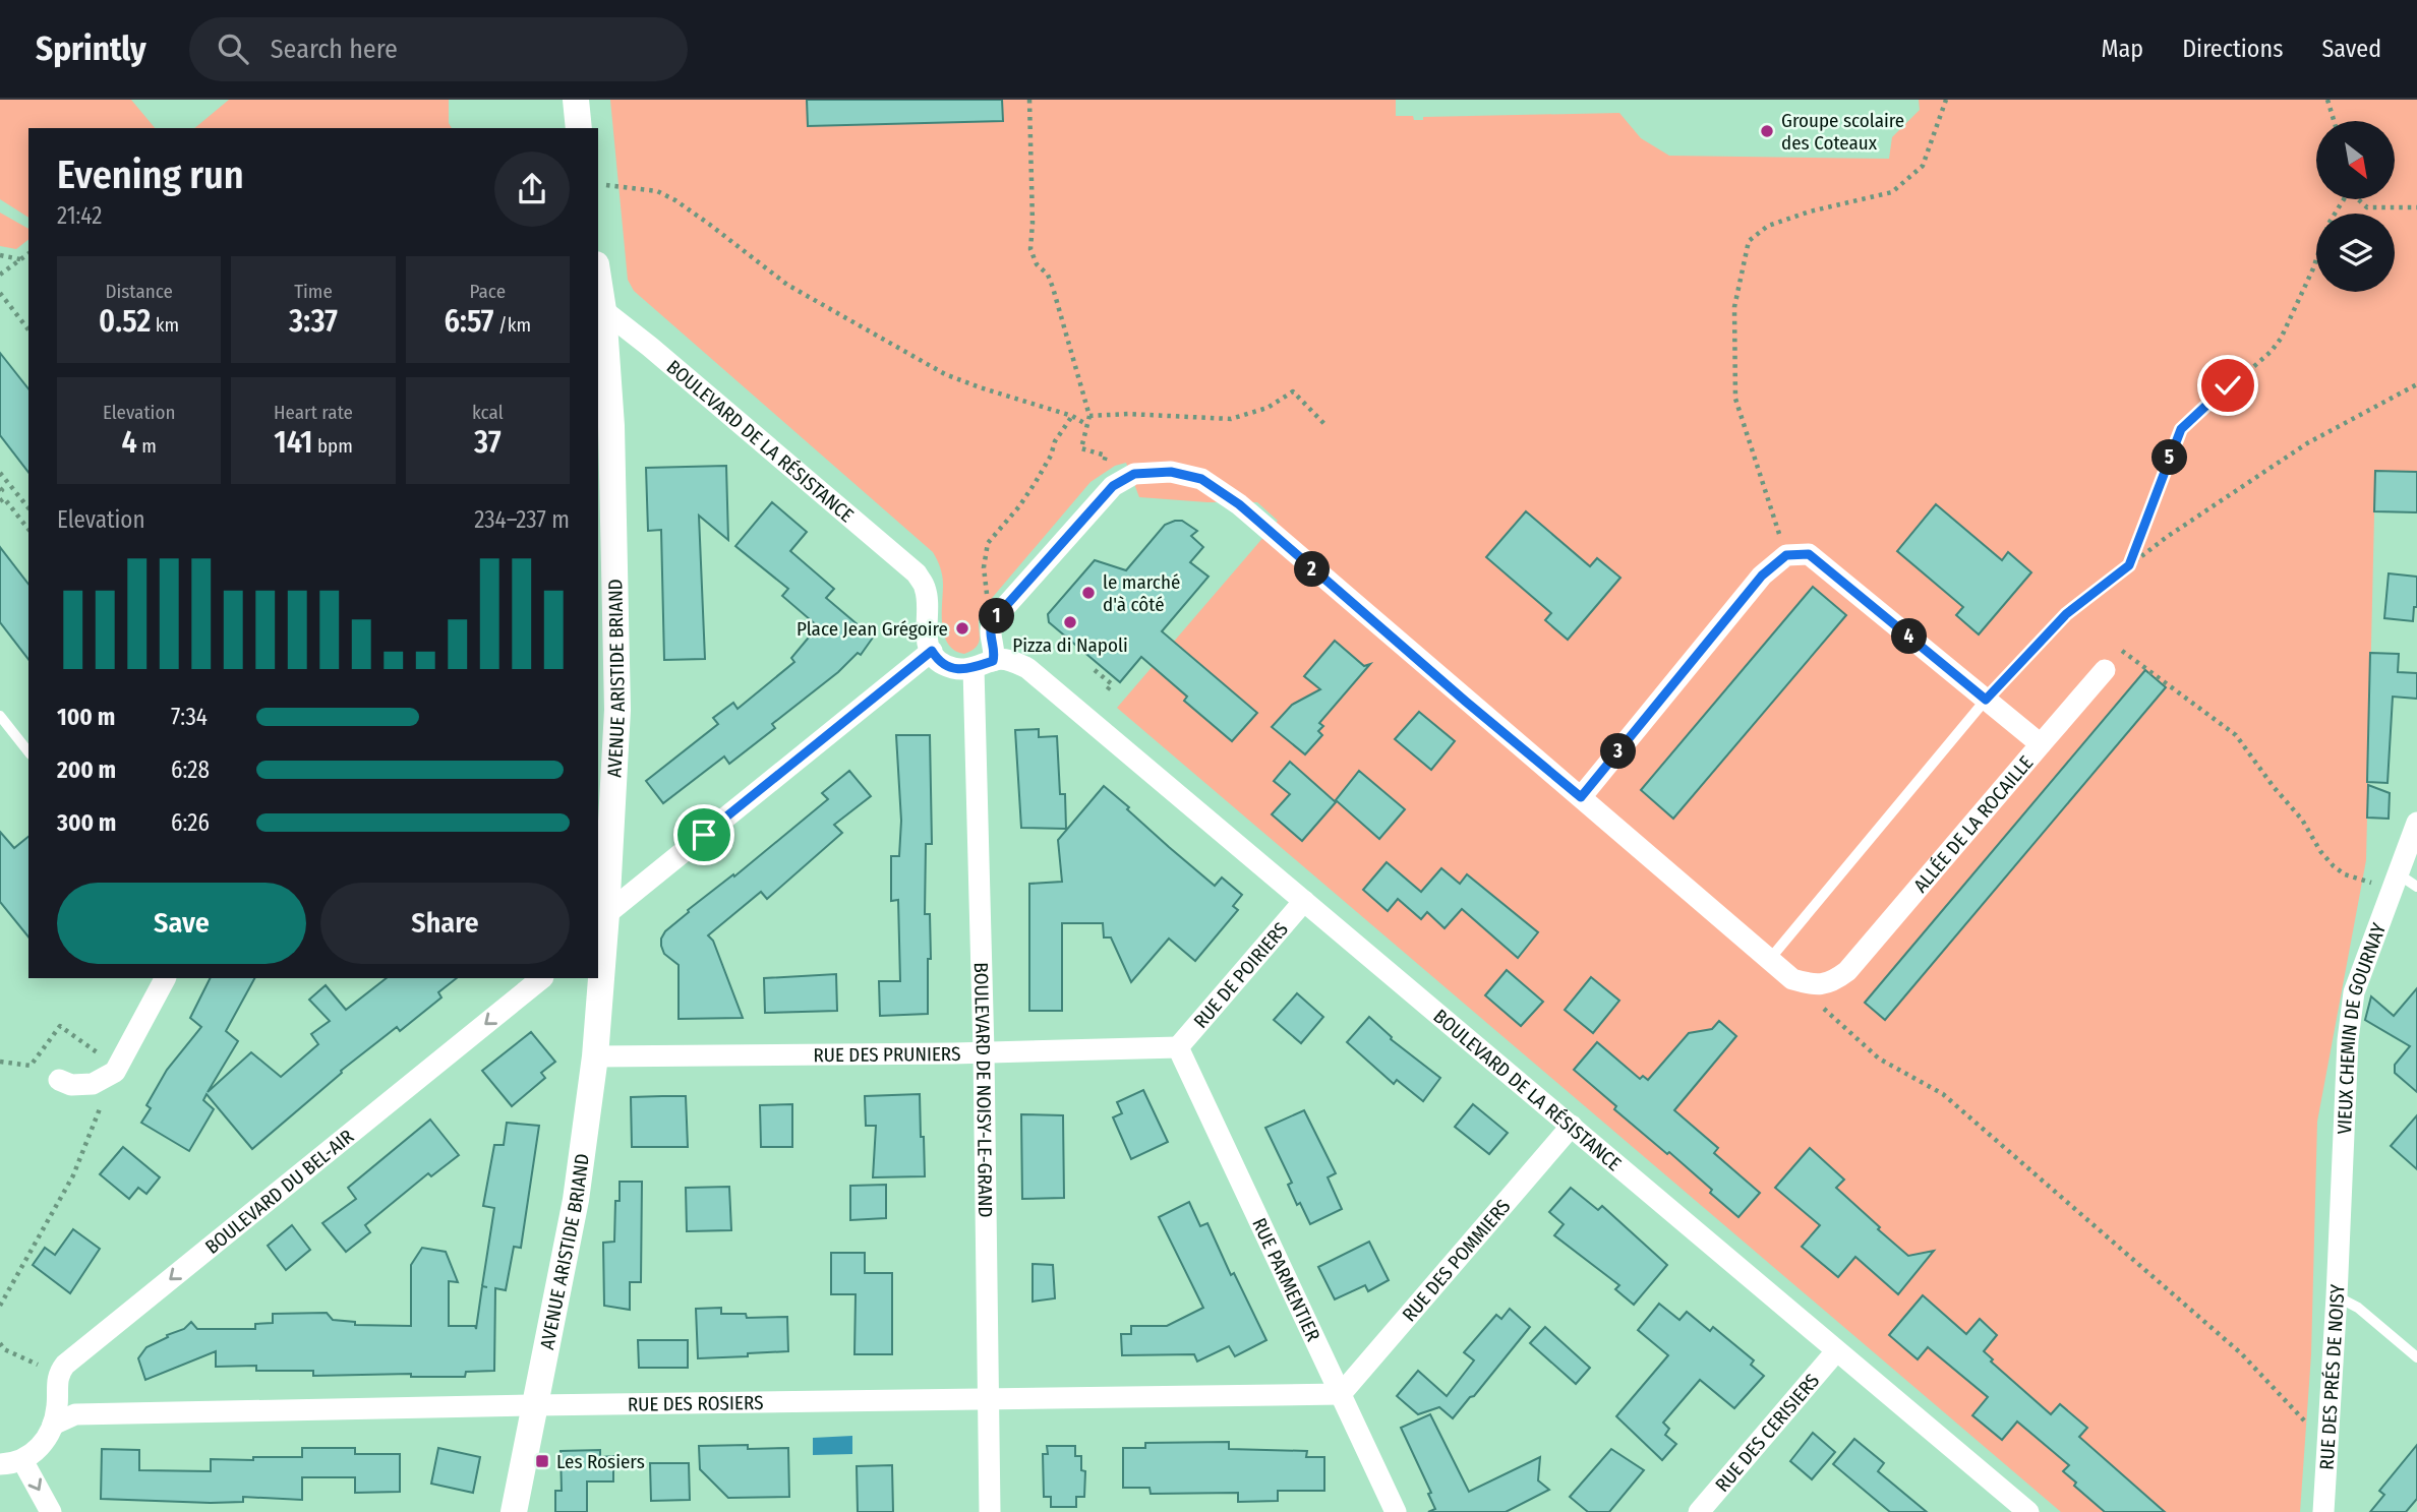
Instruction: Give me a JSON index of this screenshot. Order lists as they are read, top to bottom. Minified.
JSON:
{"streets":{"street":["BOULEVARD DE LA RÉSISTANCE","AVENUE ARISTIDE BRIAND","ALLÉE DE LA ROCAILLE","RUE DE POIRIERS","VIEUX CHEMIN DE GOURNAY","RUE DES PRUNIERS","BOULEVARD DE NOISY-LE-GRAND","BOULEVARD DU BEL-AIR","RUE DES POMMIERS","RUE PARMENTIER","RUE DES PRÉS DE NOISY","RUE DES ROSIERS","RUE DES CERISIERS"]},"crossings":[["BOULEVARD DE LA RÉSISTANCE","AVENUE ARISTIDE BRIAND"],["BOULEVARD DE LA RÉSISTANCE","RUE DE POIRIERS"],["BOULEVARD DE LA RÉSISTANCE","BOULEVARD DE NOISY-LE-GRAND"],["BOULEVARD DE LA RÉSISTANCE","RUE DES POMMIERS"],["BOULEVARD DE LA RÉSISTANCE","RUE DES CERISIERS"],["AVENUE ARISTIDE BRIAND","RUE DES PRUNIERS"],["AVENUE ARISTIDE BRIAND","RUE DES ROSIERS"],["RUE DE POIRIERS","RUE DES PRUNIERS"],["RUE DE POIRIERS","RUE PARMENTIER"],["VIEUX CHEMIN DE GOURNAY","RUE DES PRÉS DE NOISY"],["RUE DES PRUNIERS","BOULEVARD DE NOISY-LE-GRAND"],["RUE DES PRUNIERS","RUE PARMENTIER"],["BOULEVARD DE NOISY-LE-GRAND","RUE DES ROSIERS"],["RUE DES POMMIERS","RUE PARMENTIER"],["RUE DES POMMIERS","RUE DES ROSIERS"],["RUE PARMENTIER","RUE DES ROSIERS"]],"one_way":["BOULEVARD DU BEL-AIR"],"places":{"other":["Groupe scolaire des Coteaux","le marché d'à côté","Pizza di Napoli","Place Jean Grégoire"],"transit":["Les Rosiers"]},"north":"bottom right","page":{"header":"Sprintly","search":"Search here","nav":["Map","Directions","Saved"],"heading":["Evening run","21:42"],"stats":[["Distance","0.52 km"],["Time","3:37"],["Pace","6:57 /km"],["Elevation","4 m"],["Heart rate","141 bpm"],["kcal","37"]],"pins":["5","2","1","4","3"],"chart":["Elevation","234–237 m"],"list":[{"name":"100 m","note":"7:34"},{"name":"200 m","note":"6:28"},{"name":"300 m","note":"6:26"}],"buttons":["Save","Share"]}}
